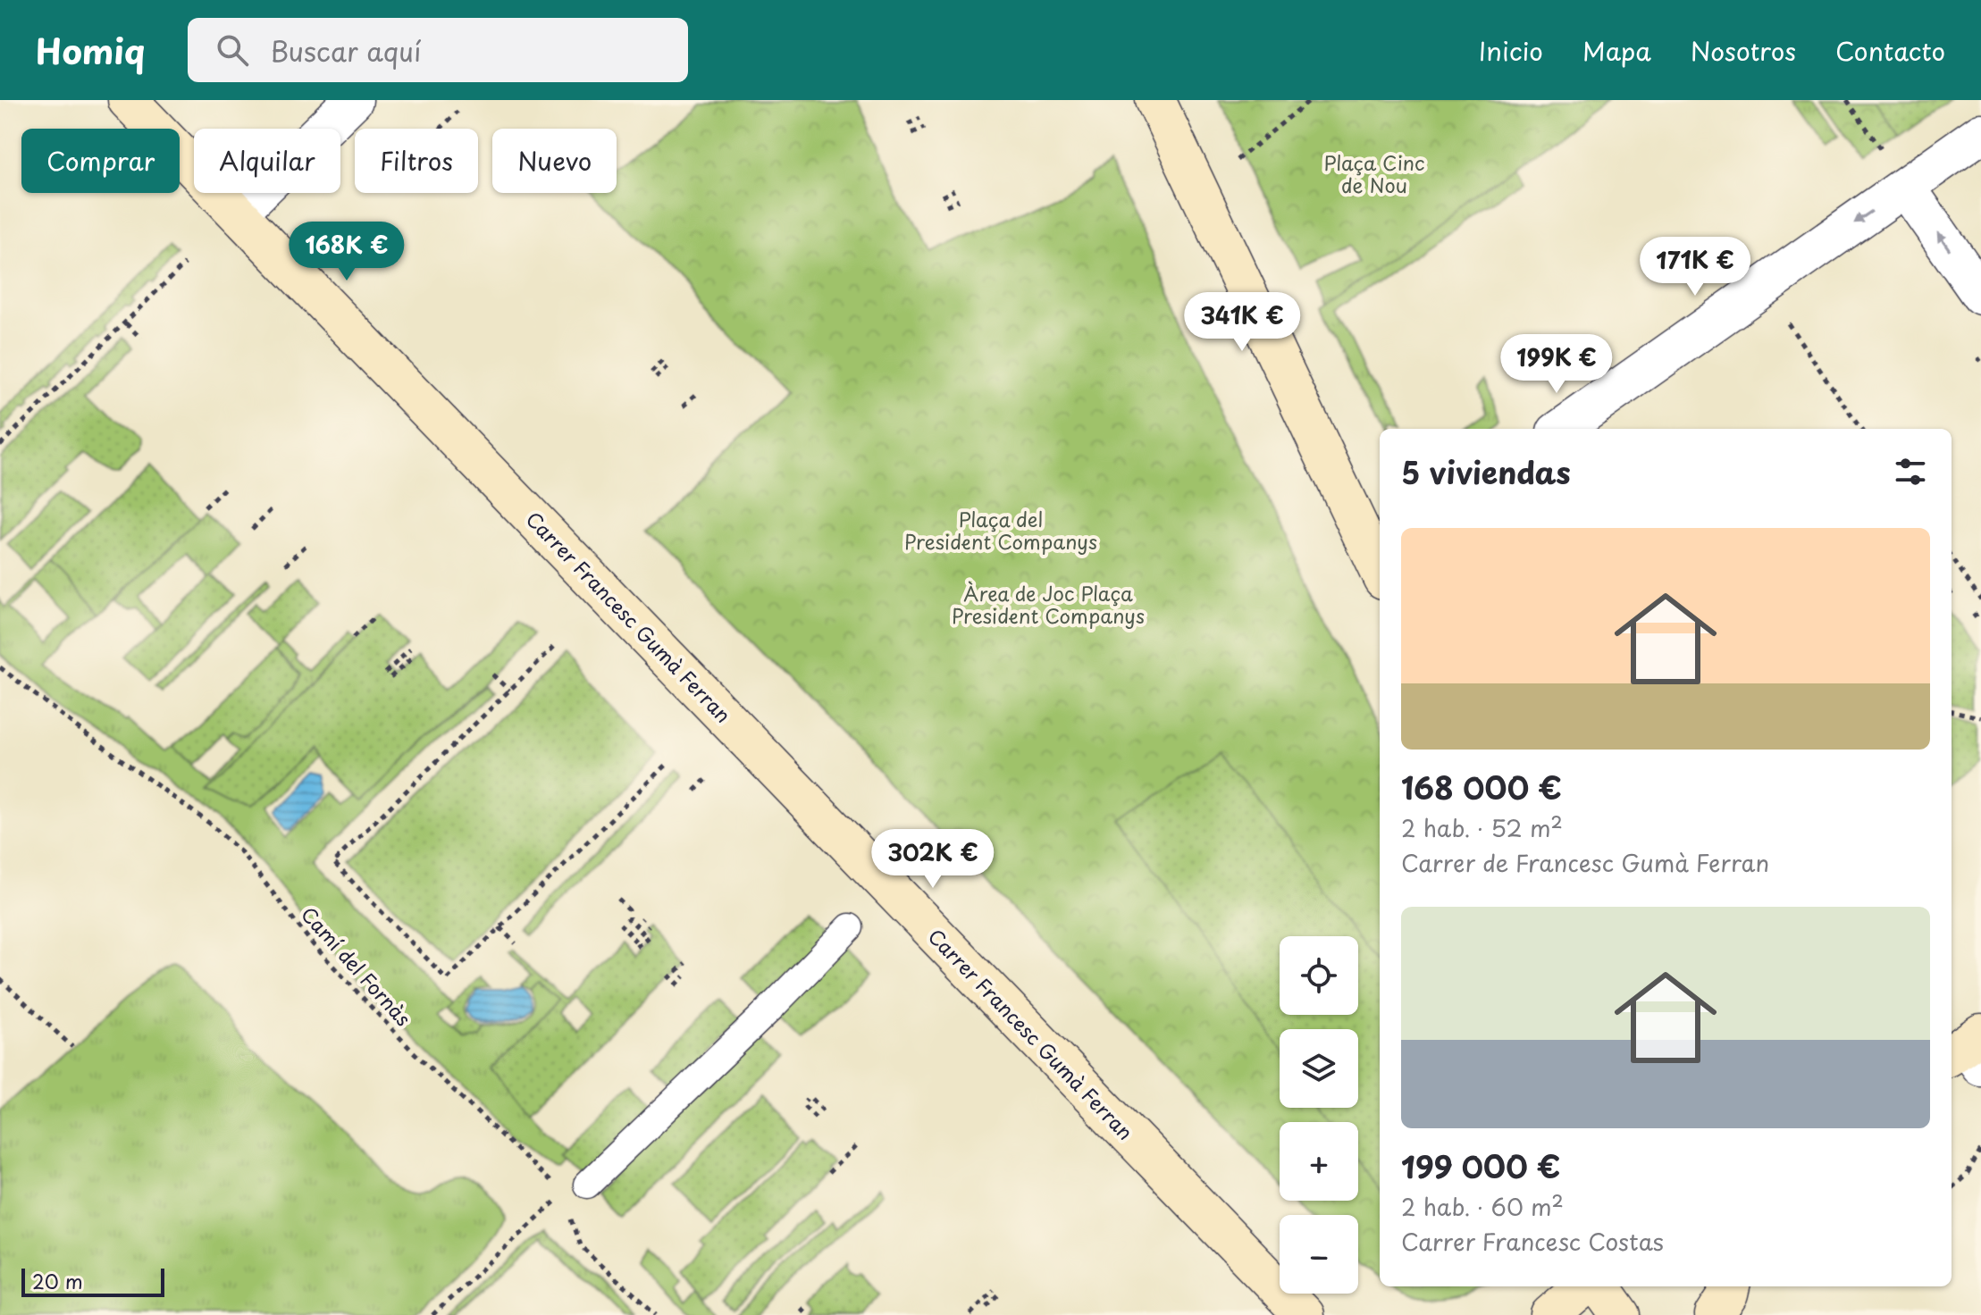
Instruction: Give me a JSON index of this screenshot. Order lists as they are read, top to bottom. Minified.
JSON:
{"streets":{"street":["Carrer Francesc Gumà Ferran"],"path":["Camí del Fornàs"]},"parks":["Plaça Cinc de Nou","Plaça del President Companys","Àrea de Joc Plaça President Companys"],"scale_bar":"20 m","page":{"header":"Homiq","search":"Buscar aquí","nav":["Inicio","Mapa","Nosotros","Contacto"],"chip":["Comprar","Alquilar","Filtros","Nuevo"],"price":["168K €","171K €","341K €","199K €","302K €"],"heading":"5 viviendas","list":[{"name":"168 000 €","note":"2 hab. · 52 m² · Carrer de Francesc Gumà Ferran"},{"name":"199 000 €","note":"2 hab. · 60 m² · Carrer Francesc Costas"}],"map_buttons":["+","−"],"scale":"20 m"}}
